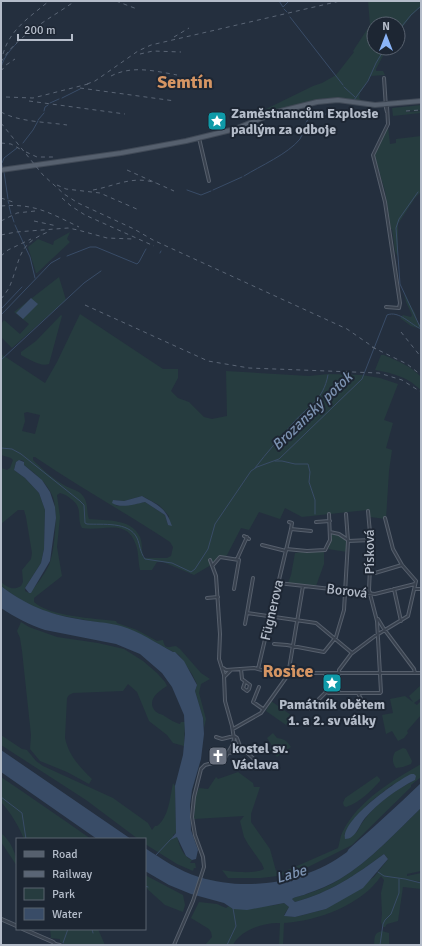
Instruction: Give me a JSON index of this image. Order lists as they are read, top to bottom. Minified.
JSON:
{"streets":{"street":["Písková","Borová","Fügnerova"]},"crossings":[["Písková","Borová"],["Borová","Fügnerova"]],"districts":["Semtín","Rosice"],"water":["Brozanský potok","Labe"],"places":{"place":["Zaměstnancům Explosie padlým za odboje","Památník obětem 1. a 2. sv války"],"church":["kostel sv. Václava"]},"legend":["Road","Railway","Park","Water"],"scale_bar":"200 m","north":"top"}
